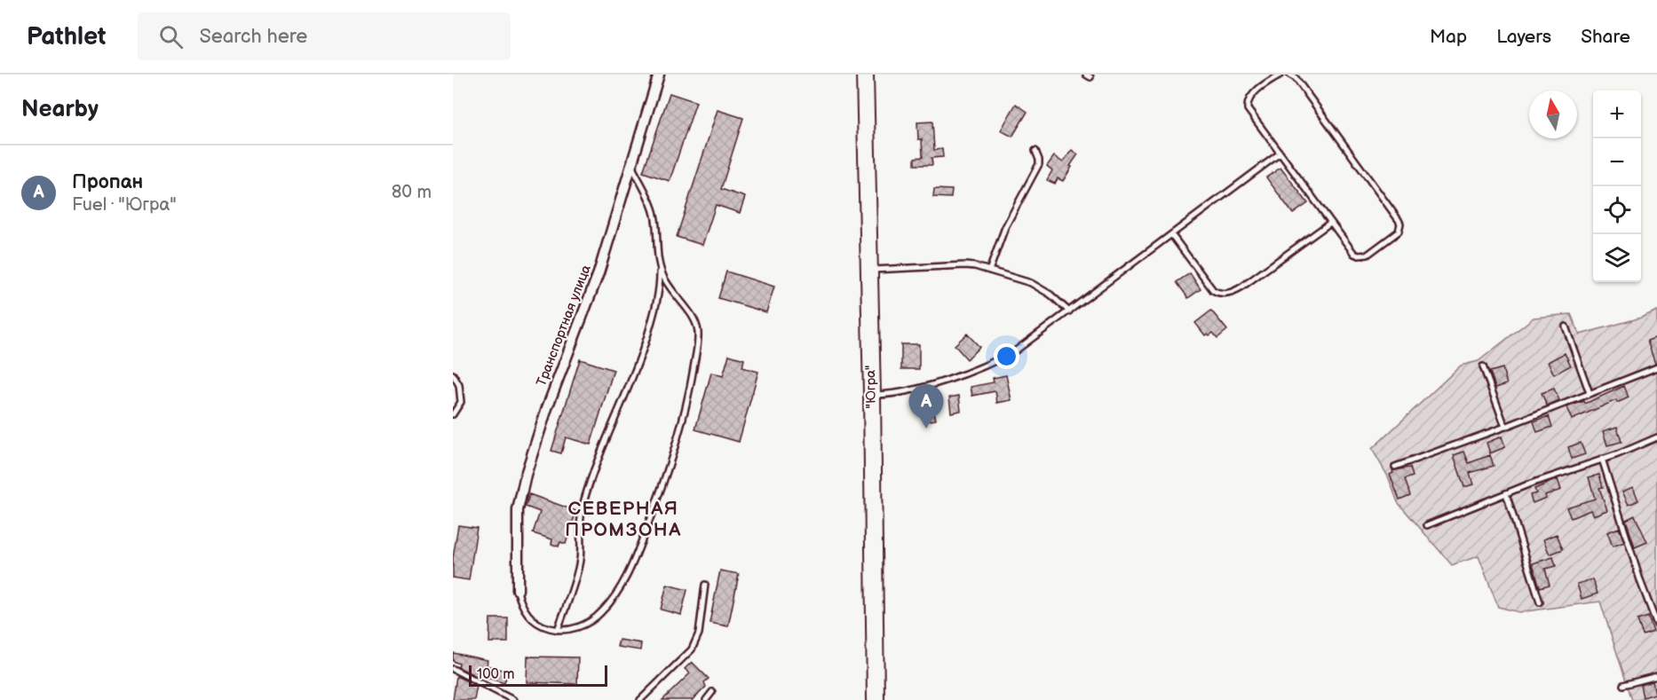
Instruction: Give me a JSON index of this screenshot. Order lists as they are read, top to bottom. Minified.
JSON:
{"streets":{"highway":["\"Югра\""],"street":["Транспортная улица"]},"districts":["СЕВЕРНАЯ ПРОМЗОНА"],"scale_bar":"100 m","north":"top","page":{"header":"Pathlet","search":"Search here","nav":["Map","Layers","Share"],"heading":"Nearby","map_buttons":["+","−"],"list":[{"mark":"A","name":"Пропан","note":"Fuel · \"Югра\"","value":"80 m"}],"pins":"A","scale":"100 m"}}
